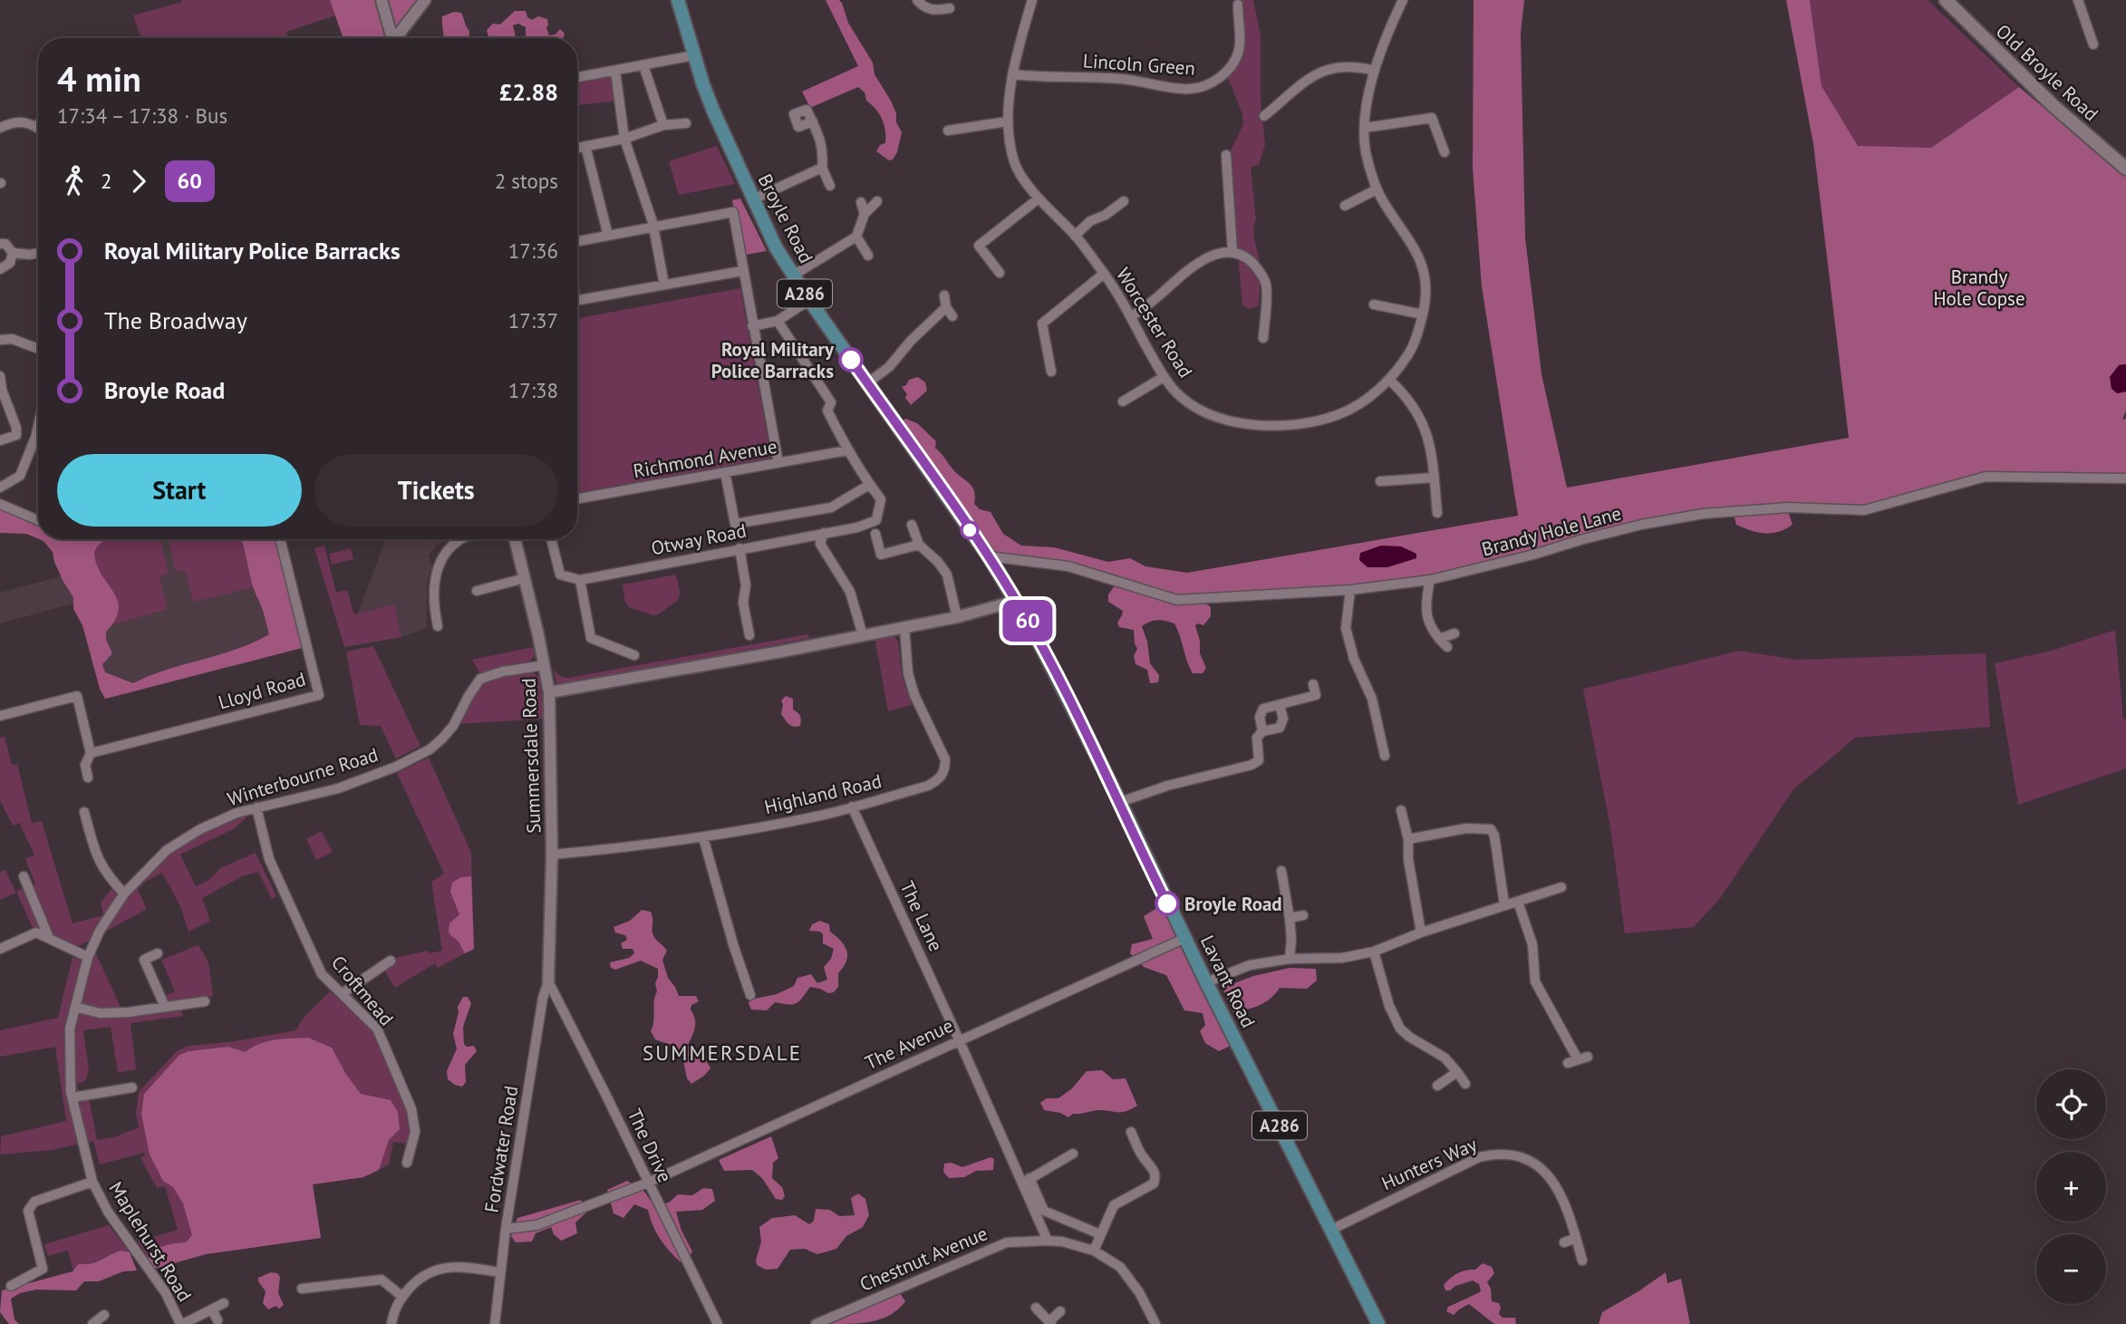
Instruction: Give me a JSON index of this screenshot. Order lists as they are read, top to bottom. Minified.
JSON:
{"streets":{"main road":["Old Broyle Road","Broyle Road","A286","Lavant Road"],"street":["Lincoln Green","Worcester Road","Richmond Avenue","Brandy Hole Lane","Otway Road","Lloyd Road","Summersdale Road","Winterbourne Road","Highland Road","The Lane","Croftmead","The Avenue","The Drive","Fordwater Road","Hunters Way","Maplehurst Road","Chestnut Avenue"]},"crossings":[["Lincoln Green","Worcester Road"],["Broyle Road","Brandy Hole Lane"],["Broyle Road","Lavant Road"],["Richmond Avenue","Otway Road"],["Brandy Hole Lane","Lavant Road"],["Summersdale Road","Winterbourne Road"],["Summersdale Road","Highland Road"],["Summersdale Road","The Drive"],["Summersdale Road","Fordwater Road"],["Winterbourne Road","Croftmead"],["Winterbourne Road","Maplehurst Road"],["Highland Road","The Lane"],["The Lane","The Avenue"],["Lavant Road","The Avenue"],["Lavant Road","Hunters Way"],["The Avenue","The Drive"],["The Avenue","Fordwater Road"],["The Drive","Fordwater Road"]],"districts":["SUMMERSDALE"],"parks":["Brandy Hole Copse"],"places":["Royal Military Police Barracks","Broyle Road"],"lines":["bus line 60"],"page":{"on_map":"60","heading":["4 min","17:34 – 17:38 · Bus","£2.88"],"legs":["2","60","2 stops"],"list":[{"name":"Royal Military Police Barracks","value":"17:36"},{"name":"The Broadway","value":"17:37"},{"name":"Broyle Road","value":"17:38"}],"buttons":["Start","Tickets"],"map_buttons":["+","−"]}}
